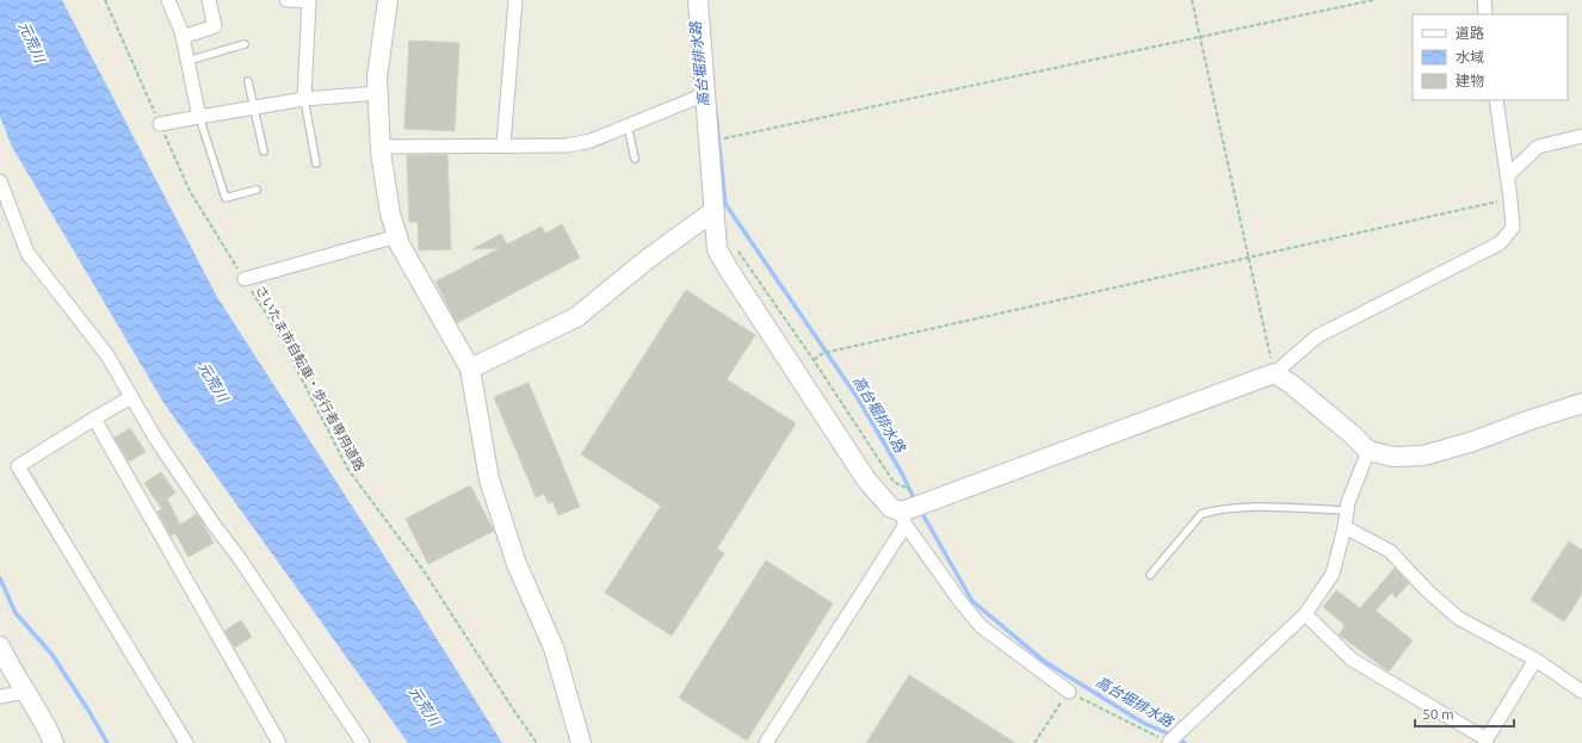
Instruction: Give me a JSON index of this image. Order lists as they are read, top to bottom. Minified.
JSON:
{"streets":{"path":["さいたま市自転車・歩行者専用道路"]},"water":["元荒川","高台堀排水路"],"legend":["道路","水域","建物"],"scale_bar":"50 m"}
